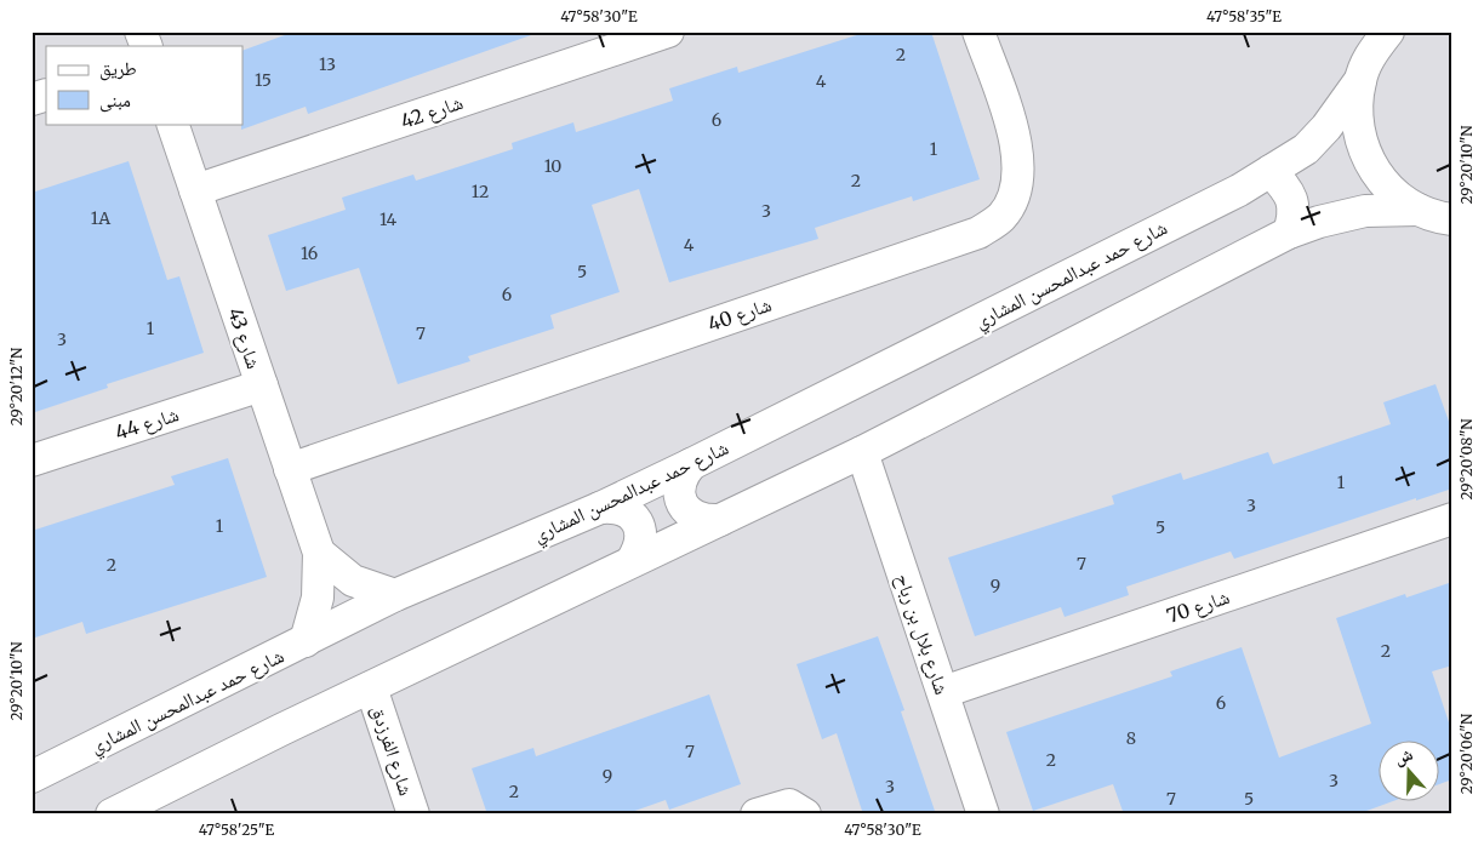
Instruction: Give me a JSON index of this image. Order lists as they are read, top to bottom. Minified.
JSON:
{"streets":{"street":["شارع 42","شارع حمد عبدالمحسن المشاري","شارع 40","شارع 43","شارع 44","شارع 70","شارع بلال بن رباح","شارع الفرزدق"]},"crossings":[["شارع 42","شارع 43"],["شارع حمد عبدالمحسن المشاري","شارع 43"],["شارع 40","شارع 43"],["شارع 43","شارع 44"],["شارع 70","شارع بلال بن رباح"]],"house_numbers":["2","13","15","4","6","1","10","2","12","3","1A","14","4","16","5","6","1","7","3","1","3","1","5","7","2","9","2","6","8","7","2","9","3","3","2","7","5"],"legend":["طريق","مبنى"],"north":"top","coordinates":["47°58'30\"E","47°58'35\"E","29°20'10\"N","29°20'12\"N","29°20'08\"N","29°20'06\"N","47°58'25\"E"]}
